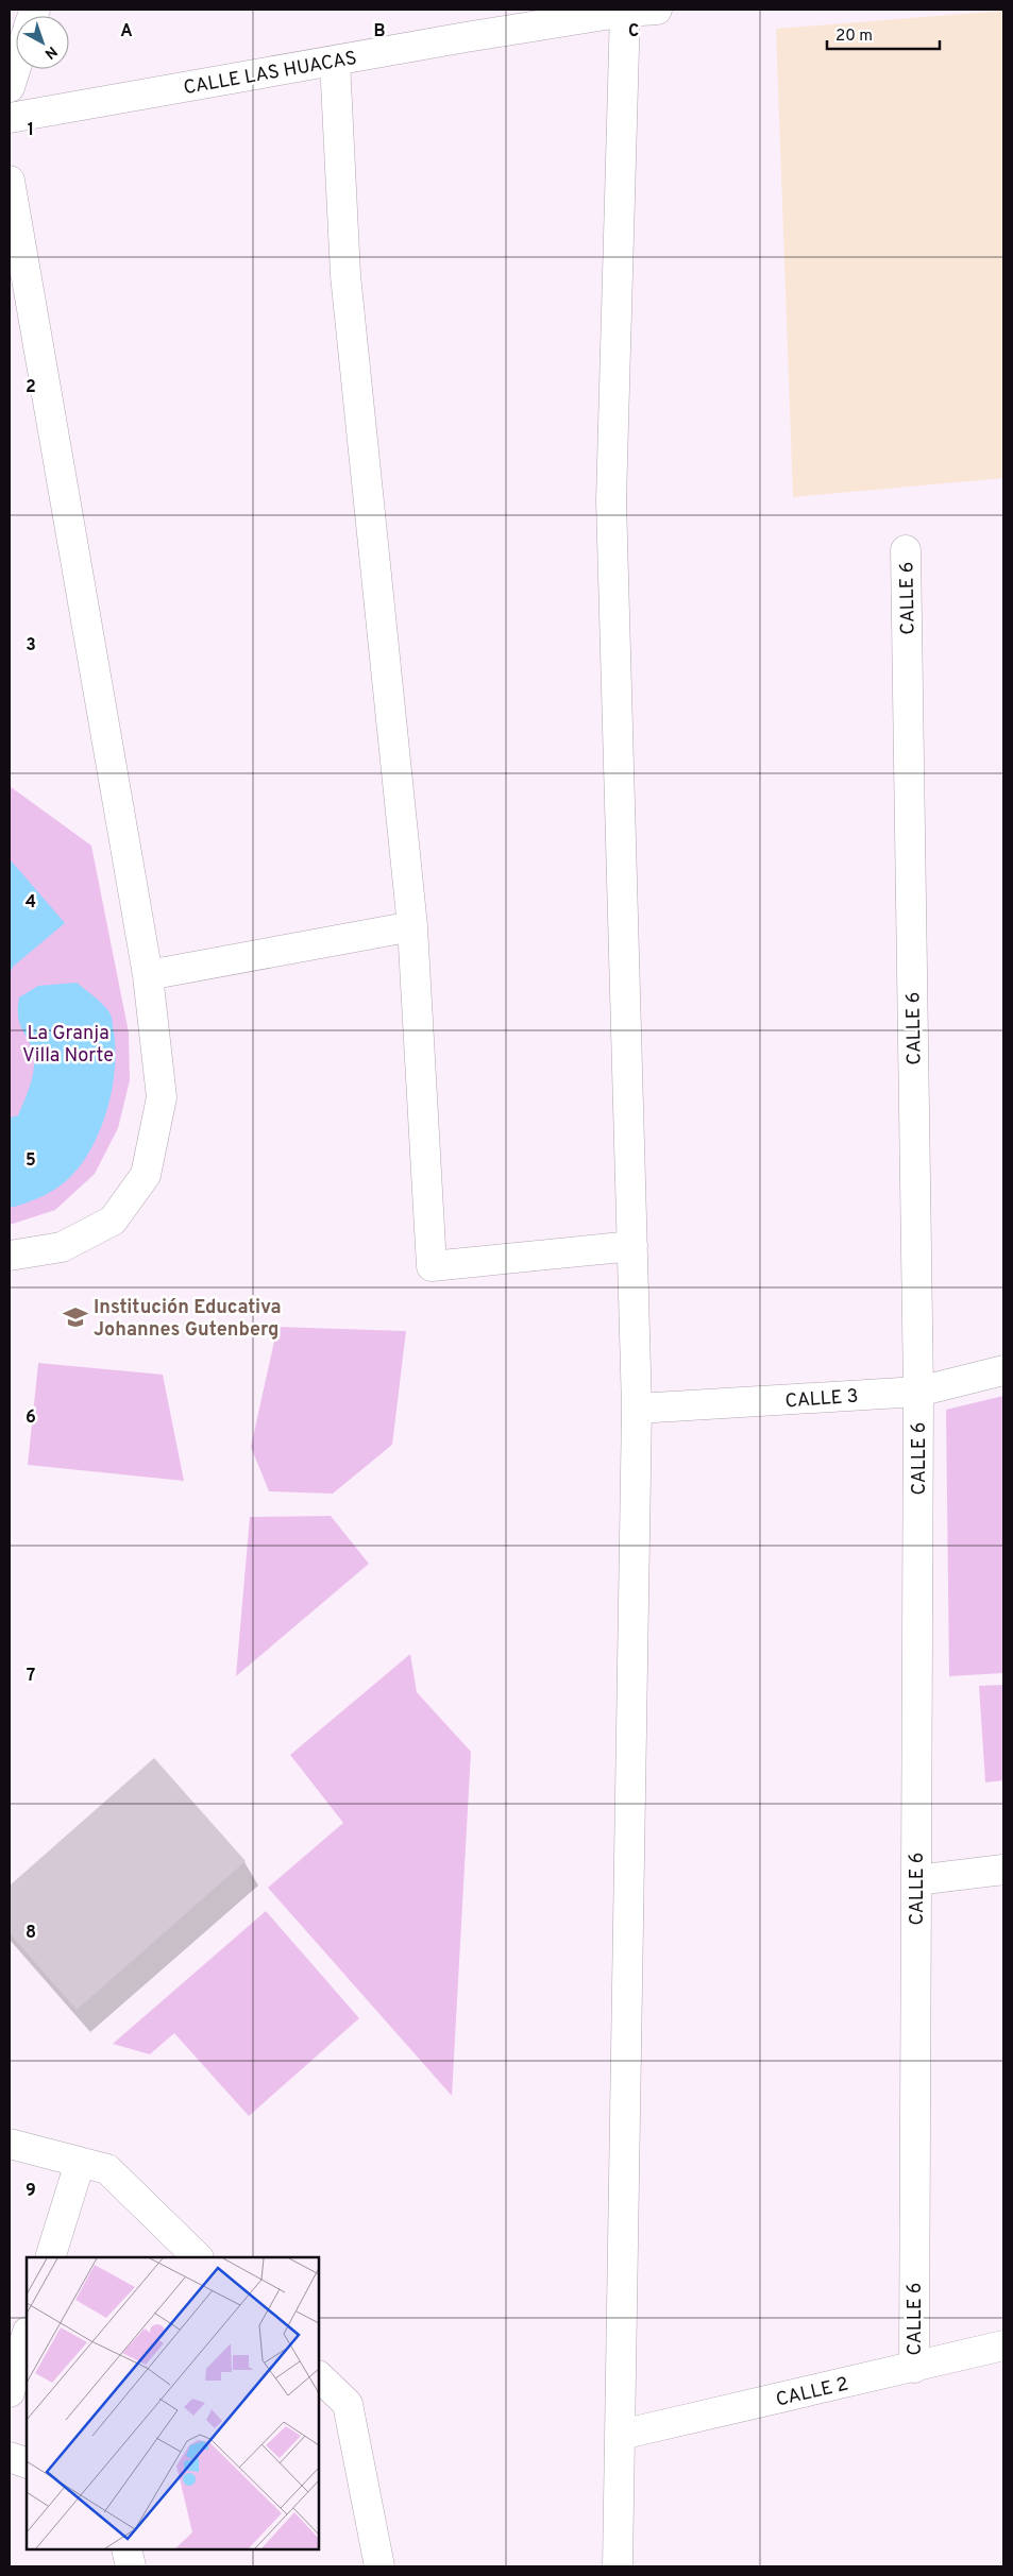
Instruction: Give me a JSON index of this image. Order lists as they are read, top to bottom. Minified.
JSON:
{"streets":{"street":["CALLE LAS HUACAS","CALLE 6","CALLE 3","CALLE 2"]},"crossings":[["CALLE 6","CALLE 3"],["CALLE 6","CALLE 2"]],"parks":["La Granja Villa Norte"],"places":{"school or university":["Institución Educativa Johannes Gutenberg"]},"scale_bar":"20 m","north":"bottom right","grid":{"columns":["A","B","C"],"rows":["1","2","3","4","5","6","7","8","9"]}}
